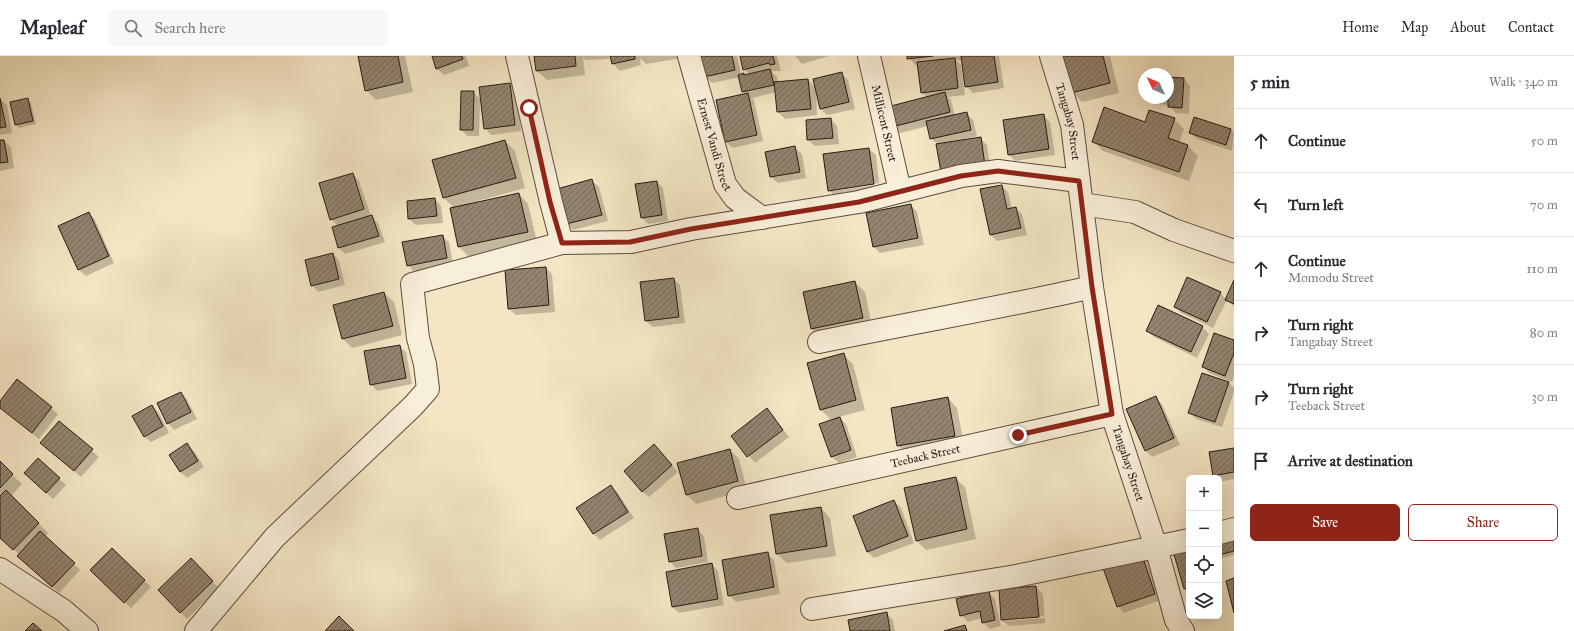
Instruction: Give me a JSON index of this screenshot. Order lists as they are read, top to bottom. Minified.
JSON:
{"streets":{"street":["Tangabay Street","Millicent Street","Ernest Vandi Street","Teeback Street"]},"crossings":[["Tangabay Street","Teeback Street"]],"north":"top left","page":{"header":"Mapleaf","search":"Search here","nav":["Home","Map","About","Contact"],"heading":["5 min","Walk · 340 m"],"list":[["Continue","50 m"],["Turn left","70 m"],["Continue","Momodu Street","110 m"],["Turn right","Tangabay Street","80 m"],["Turn right","Teeback Street","30 m"],"Arrive at destination"],"map_buttons":["+","−"],"buttons":["Save","Share"]}}
